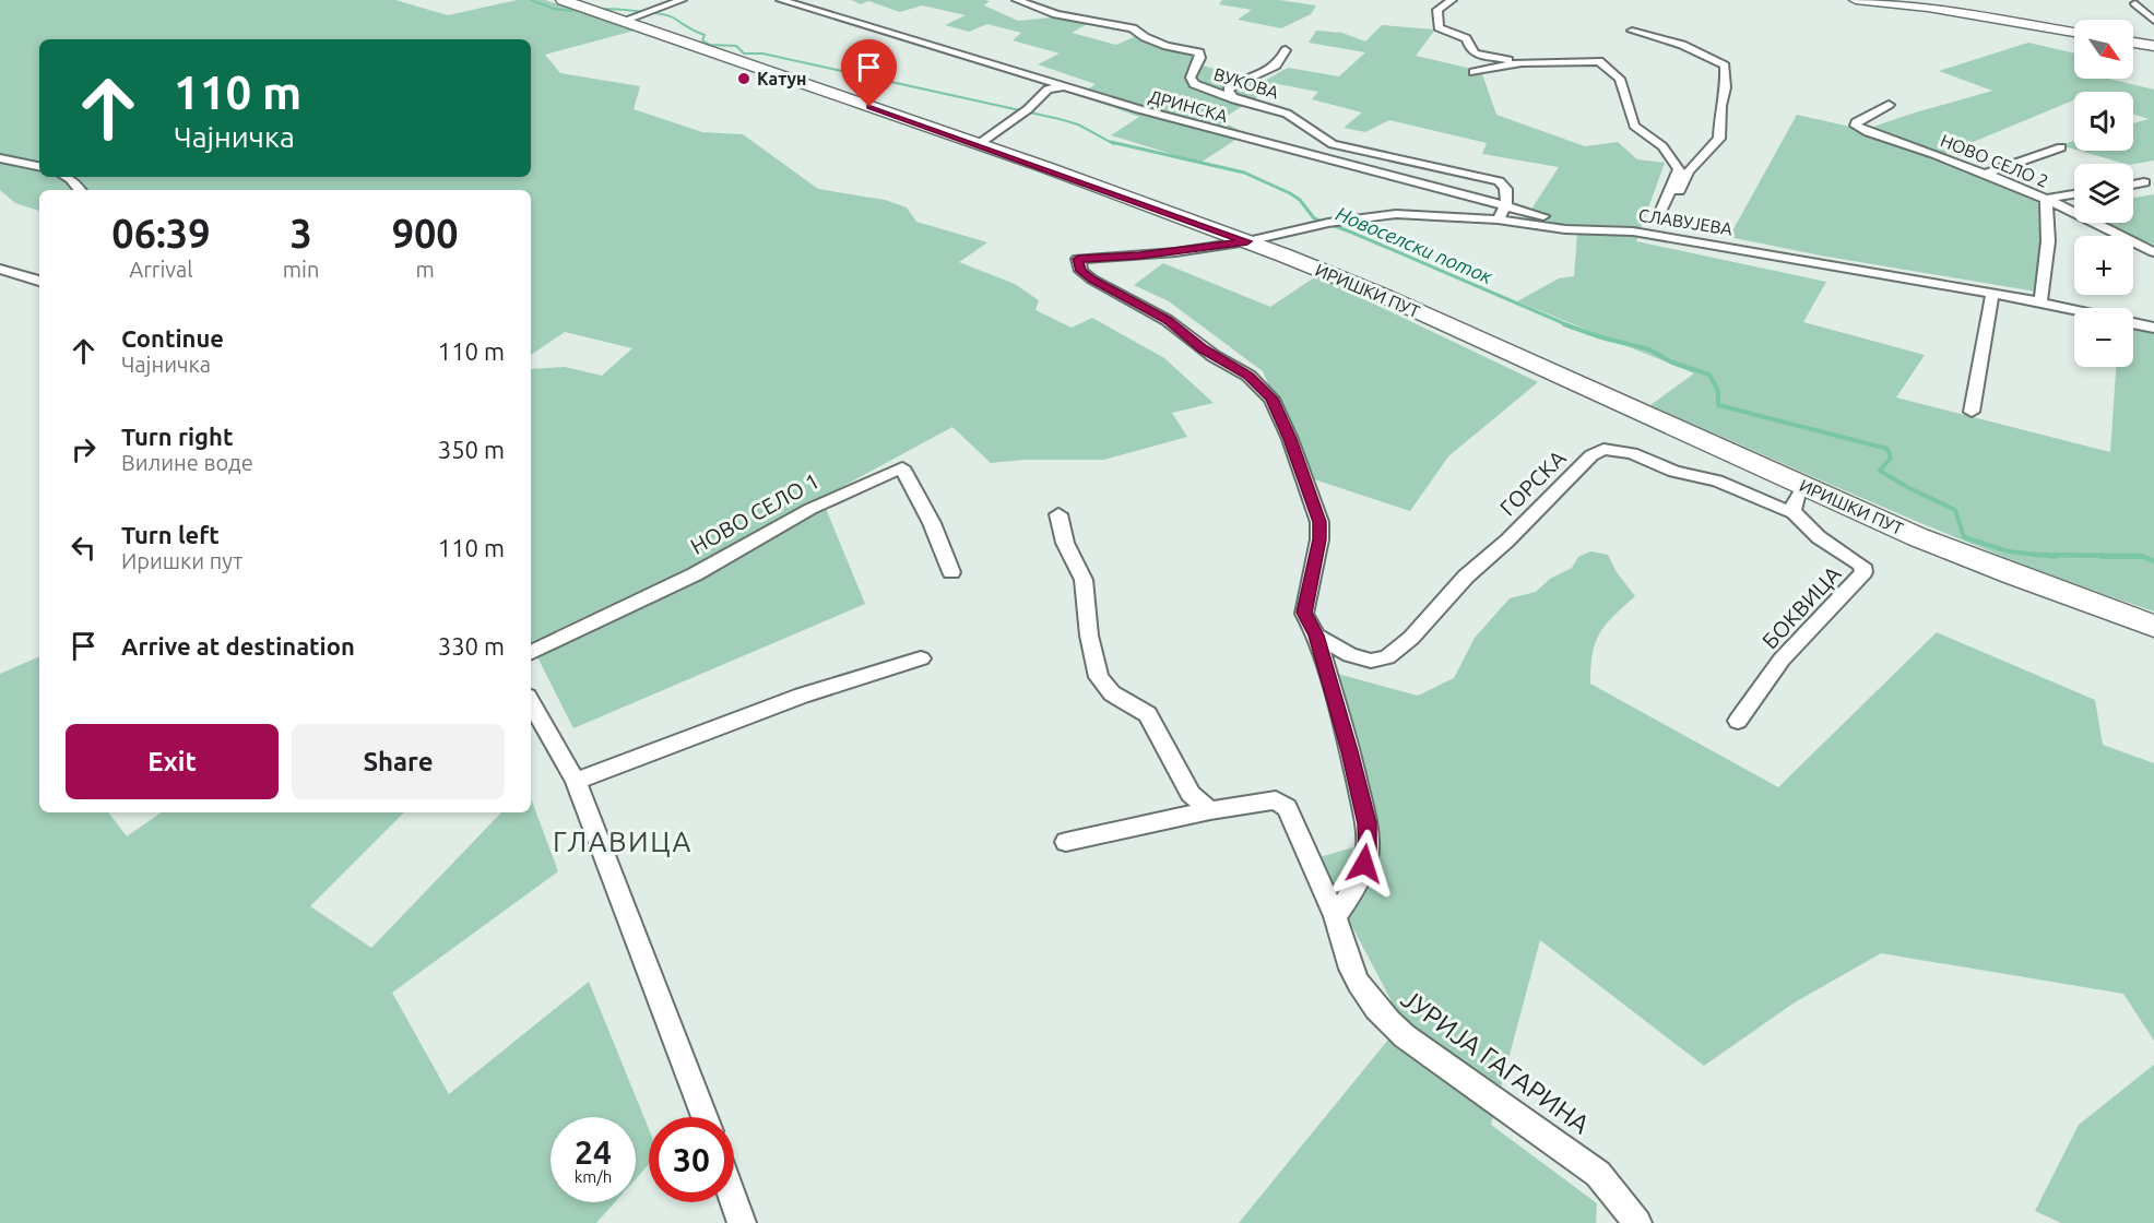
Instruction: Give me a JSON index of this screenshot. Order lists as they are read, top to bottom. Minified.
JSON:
{"streets":{"main road":["ИРИШКИ ПУТ"],"street":["ВУКОВА","ДРИНСКА","НОВО СЕЛО 2","СЛАВУЈЕВА","ГОРСКА","НОВО СЕЛО 1","БОКВИЦА","ЈУРИЈА ГАГАРИНА"]},"crossings":[["ВУКОВА","ДРИНСКА"],["ДРИНСКА","СЛАВУЈЕВА"],["СЛАВУЈЕВА","ИРИШКИ ПУТ"],["СЛАВУЈЕВА","ГОРСКА"],["ГОРСКА","БОКВИЦА"]],"districts":["ГЛАВИЦА"],"water":["Новоселски поток"],"places":["Катун"],"north":"bottom right","page":{"map_buttons":["+","−"],"turn":["110 m","Чајничка"],"eta":["06:39","Arrival","3","min","900","m"],"list":[{"name":"Continue","note":"Чајничка","value":"110 m"},{"name":"Turn right","note":"Вилине воде","value":"350 m"},{"name":"Turn left","note":"Иришки пут","value":"110 m"},{"name":"Arrive at destination","value":"330 m"}],"buttons":["Exit","Share"],"speed":"24 km/h","limit":"30"}}
